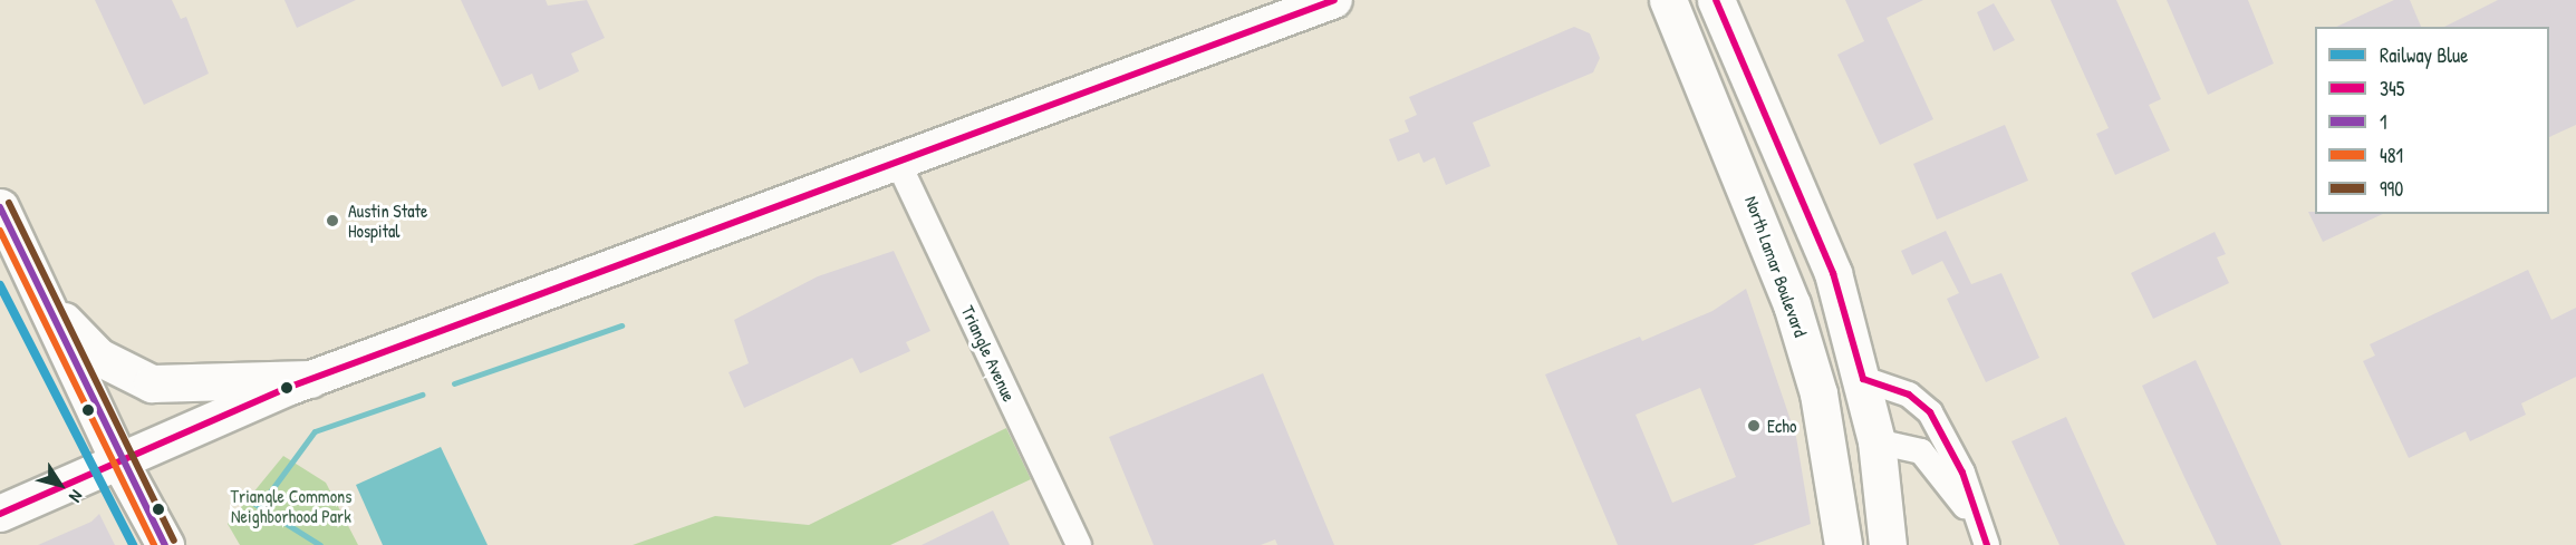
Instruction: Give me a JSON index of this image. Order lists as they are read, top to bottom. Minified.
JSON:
{"streets":{"main road":["North Lamar Boulevard"],"street":["Triangle Avenue"]},"parks":["Triangle Commons Neighborhood Park"],"places":["Austin State Hospital","Echo"],"lines":["transit line 345","transit line 990","transit line 1","transit line 481","rail line Blue"],"legend":["Railway Blue","345","1","481","990"],"north":"bottom right"}
